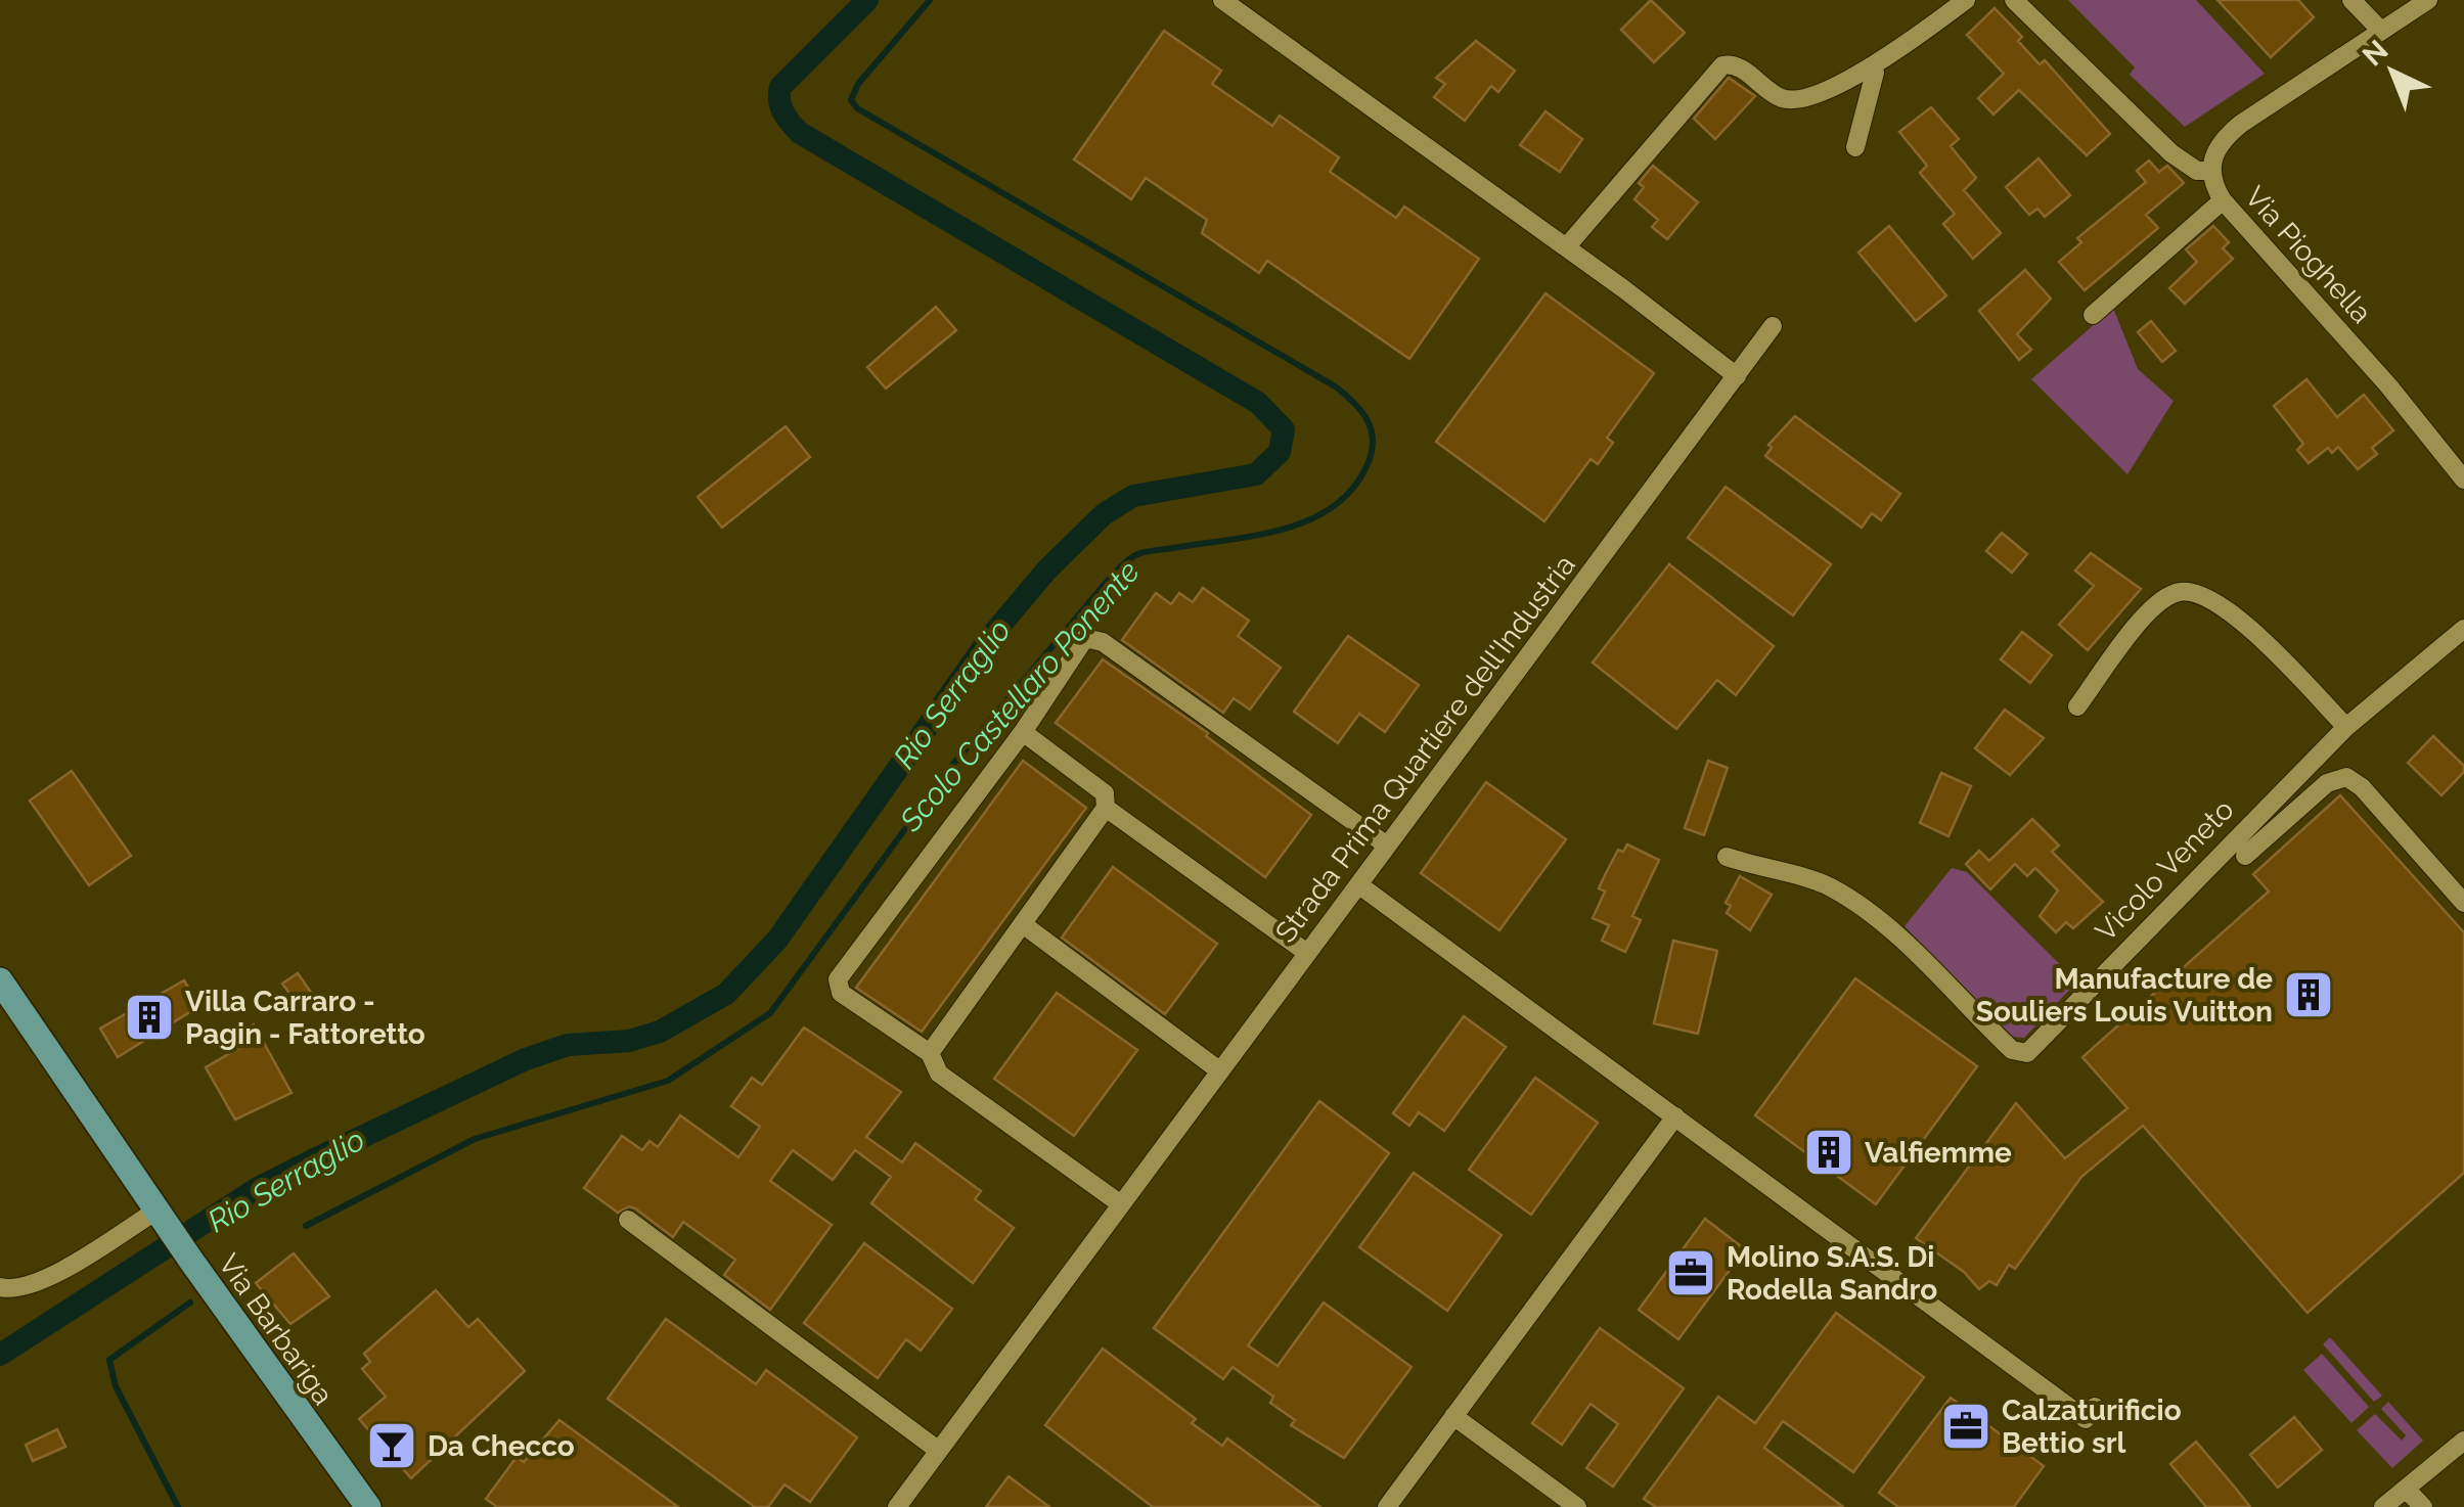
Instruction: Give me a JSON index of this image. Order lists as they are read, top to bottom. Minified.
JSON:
{"streets":{"main road":["Via Barbariga"],"street":["Via Pioghella","Strada Prima Quartiere dell'Industria","Vicolo Veneto"]},"water":["Rio Serraglio","Scolo Castellaro Ponente"],"places":{"building":["Manufacture de Souliers Louis Vuitton","Villa Carraro - Pagin - Fattoretto","Valfiemme"],"office":["Molino S.A.S. Di Rodella Sandro","Calzaturificio Bettio srl"],"bar":["Da Checco"]},"north":"top left"}
